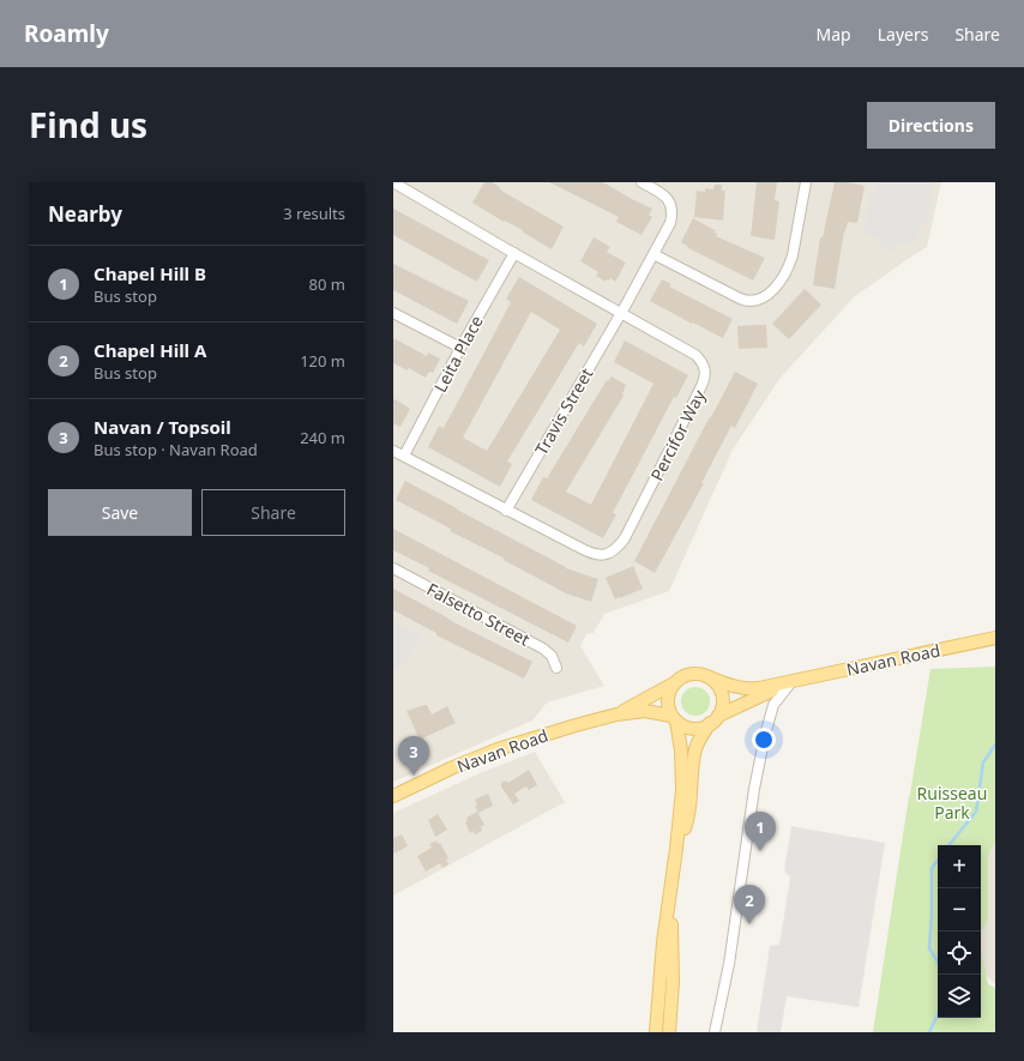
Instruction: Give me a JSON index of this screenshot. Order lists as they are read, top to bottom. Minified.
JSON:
{"streets":{"main road":["Navan Road"],"street":["Leita Place","Travis Street","Percifor Way","Falsetto Street"]},"crossings":[["Leita Place","Percifor Way"],["Travis Street","Percifor Way"]],"parks":["Ruisseau Park"],"page":{"header":"Roamly","nav":["Map","Layers","Share"],"title":"Find us","buttons":["Directions",["Save","Share"]],"heading":["Nearby","3 results"],"list":[{"mark":"1","name":"Chapel Hill B","note":"Bus stop","value":"80 m"},{"mark":"2","name":"Chapel Hill A","note":"Bus stop","value":"120 m"},{"mark":"3","name":"Navan / Topsoil","note":"Bus stop · Navan Road","value":"240 m"}],"pins":["3","1","2"],"map_buttons":["+","−"]}}
